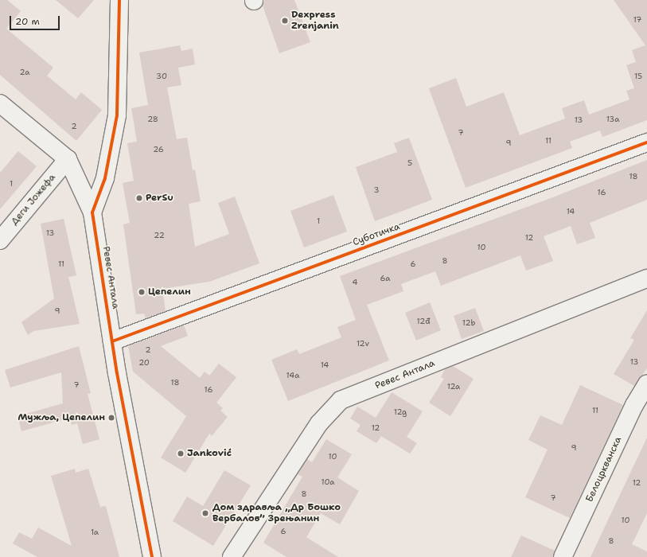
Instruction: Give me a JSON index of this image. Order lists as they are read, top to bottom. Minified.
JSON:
{"streets":{"street":["Деги Јожефа","Суботичка","Ревес Антала","Белоцркванска"]},"crossings":[["Суботичка","Ревес Антала"]],"places":["Dexpress Zrenjanin","PerSu","Цепелин","Мужља, Цепелин","Janković","Дом здравља „Др Бошко Вербалов” Зрењанин"],"house_numbers":["17","2a","30","15","28","13a","13","2","7","11","9","26","5","18","1","3","16","14","1","13","22","12","10","8","11","6","6a","4","9","12đ","12b","12v","2","13","20","14","14a","18","7","12a","16","11","12g","12","9","10","10a","12","8","7","10","6","1a","8"],"scale_bar":"20 m"}
